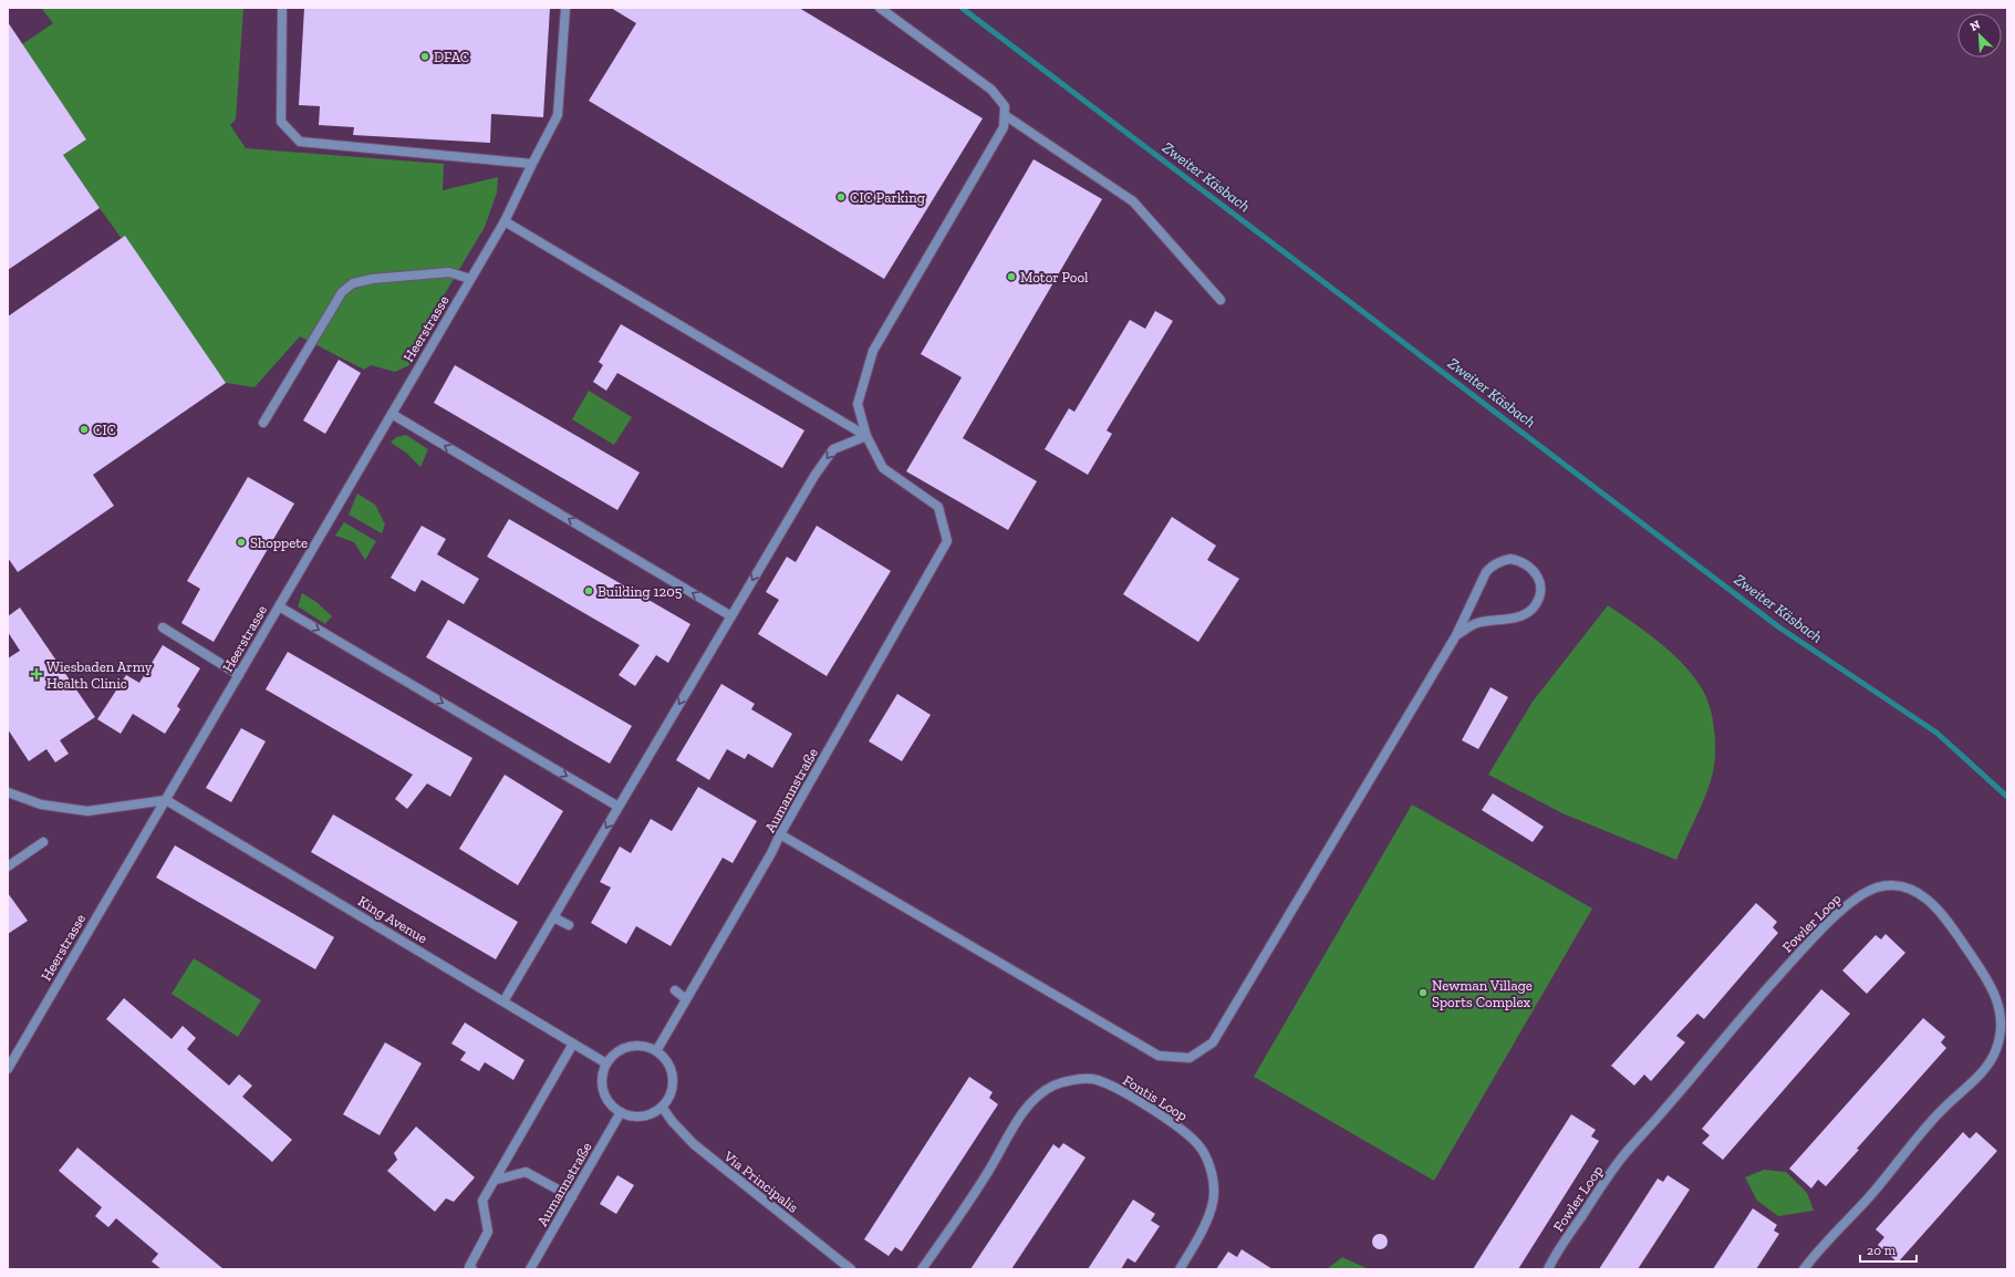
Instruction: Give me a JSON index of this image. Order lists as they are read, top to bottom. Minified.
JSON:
{"streets":{"street":["Heerstrasse","Aumannstraße","King Avenue","Fowler Loop","Fontis Loop","Via Principalis"]},"crossings":[["Heerstrasse","King Avenue"],["Aumannstraße","King Avenue"],["Aumannstraße","Via Principalis"],["King Avenue","Via Principalis"]],"water":["Zweiter Käsbach"],"places":{"other":["DFAC","CIC Parking","Motor Pool","CIC","Shoppete","Building 1205","Newman Village Sports Complex"],"health":["Wiesbaden Army Health Clinic"]},"scale_bar":"20 m","north":"top left"}
